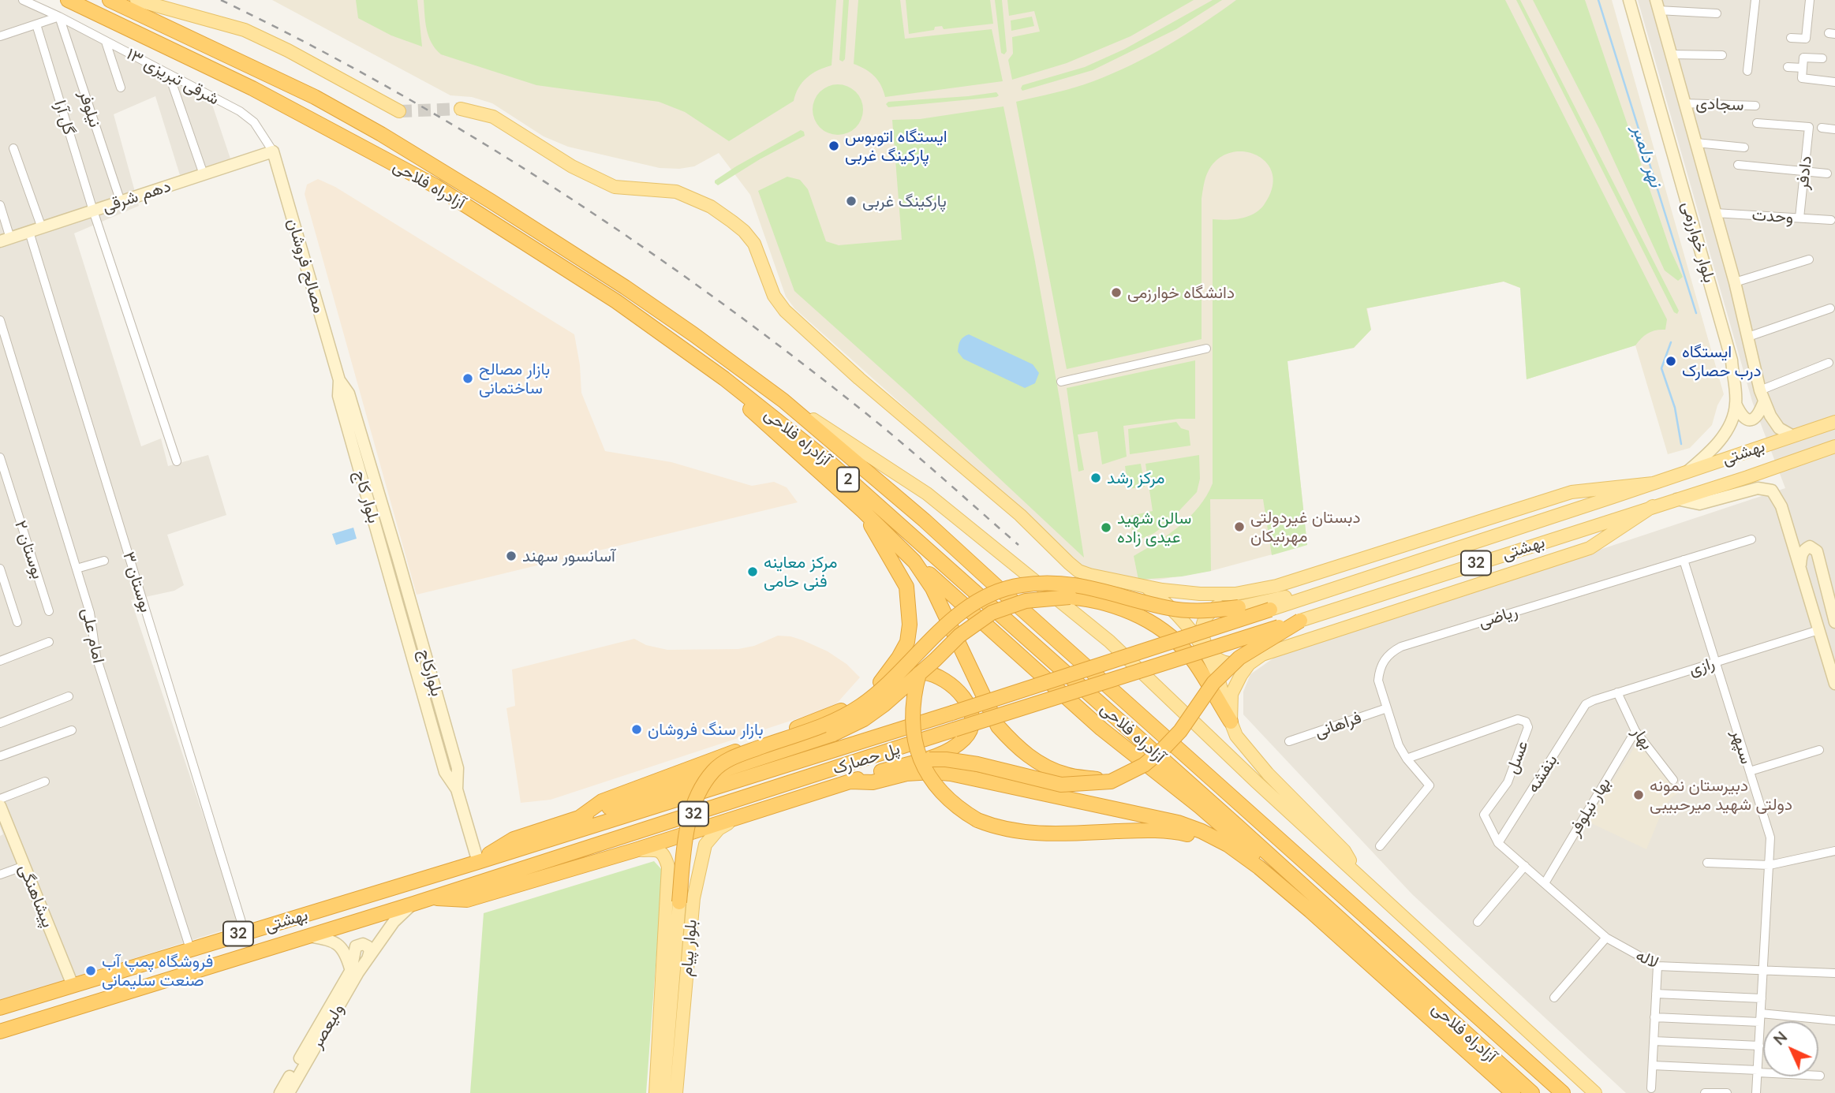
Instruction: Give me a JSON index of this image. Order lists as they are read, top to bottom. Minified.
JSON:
{"streets":{"highway":["آزادراه فلاحی","بهشتی","2","32","پل حصارک"],"main road":["بهشتى","بلوار پیام"],"street":["۱۳ شرقی تبریزی","سجادی","نیلوفر","گل آرا","دادفر","دهم شرقی","وحدت","بلوار خوارزمی","مصالح فروشان","بلوار کاج","بوستان ۲","بوستان ۳","ریاضی","امام علی","رازی","بلوارکاج","فراهانی","بهار","سپهر","عسل","بنفشه","بهار نیلوفر","پیشاهنگی","لاله","ولیعصر"]},"crossings":[["۱۳ شرقی تبریزی","نیلوفر"],["۱۳ شرقی تبریزی","دهم شرقی"],["۱۳ شرقی تبریزی","مصالح فروشان"],["سجادی","بلوار خوارزمی"],["نیلوفر","دهم شرقی"],["گل آرا","دهم شرقی"],["دادفر","وحدت"],["دهم شرقی","مصالح فروشان"],["دهم شرقی","بوستان ۳"],["وحدت","بلوار خوارزمی"],["بلوار خوارزمی","بهشتی"],["مصالح فروشان","بلوار کاج"],["بهشتی","بهشتى"],["بهشتی","بوستان ۳"],["بهشتی","امام علی"],["بهشتی","پل حصارک"],["بهشتی","پیشاهنگی"],["بهشتی","ولیعصر"],["بلوار کاج","بلوارکاج"],["بهشتى","پل حصارک"],["ریاضی","فراهانی"],["ریاضی","سپهر"],["ریاضی","عسل"],["رازی","بهار"],["رازی","سپهر"],["رازی","بنفشه"],["بهار","بهار نیلوفر"],["سپهر","لاله"],["عسل","بنفشه"],["عسل","لاله"],["بنفشه","لاله"],["بهار نیلوفر","لاله"]],"water":["نهر دلمبر"],"places":["ایستگاه اتوبوس پارکینگ غربی","پارکینگ غربی","دانشگاه خوارزمی","ایستگاه درب حصارک","بازار مصالح ساختمانی","مرکز رشد","دبستان غیردولتی مهرنیکان","سالن شهید عیدی زاده","آسانسور سهند","مرکز معاینه فنی حامی","بازار سنگ فروشان","دبیرستان نمونه دولتی شهید میرحبیبی","فروشگاه پمپ آب صنعت سلیمانی"],"north":"top left"}
